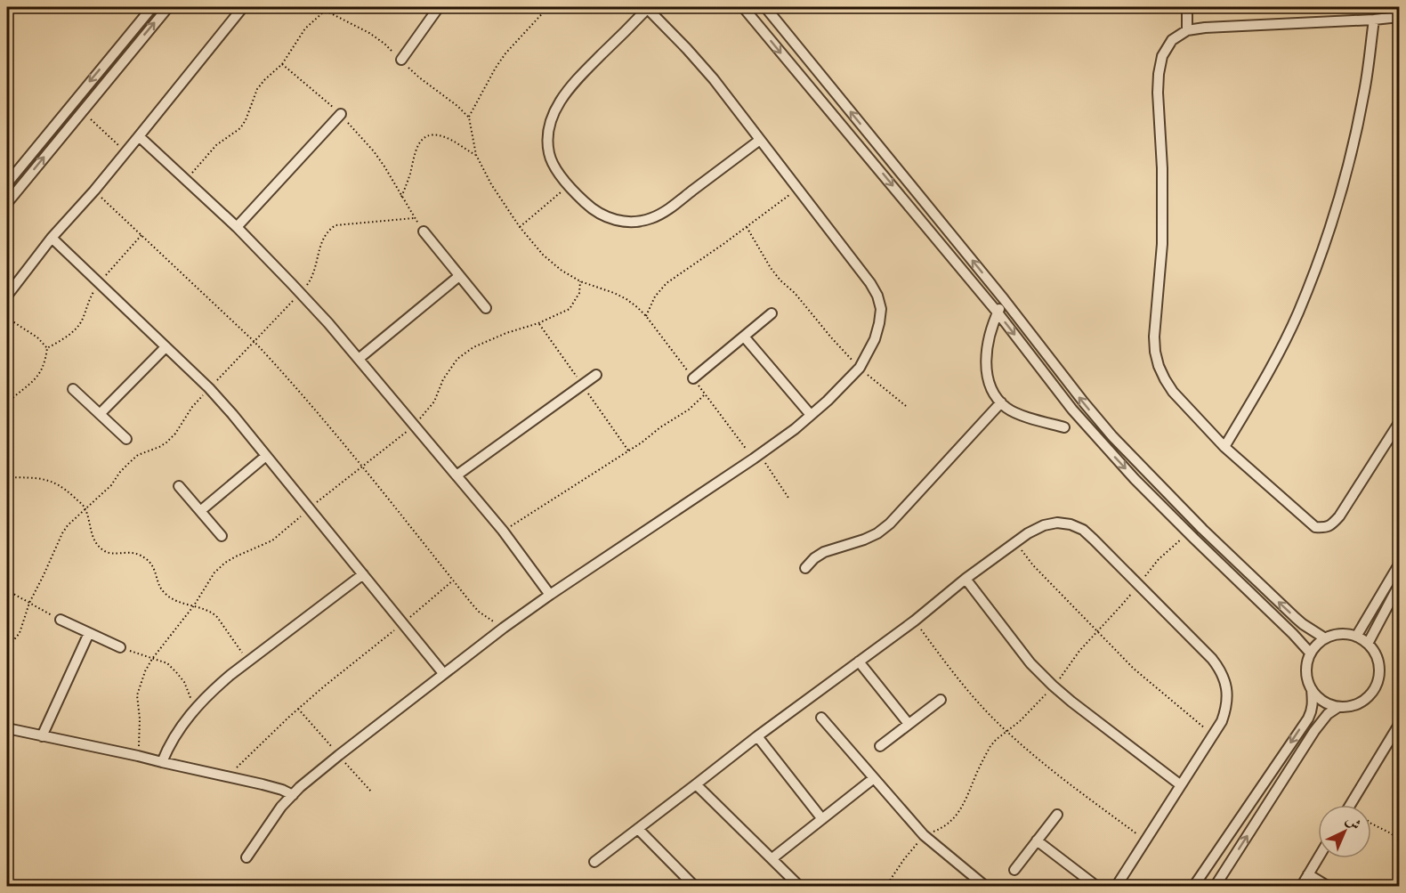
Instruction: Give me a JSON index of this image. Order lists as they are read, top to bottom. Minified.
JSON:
{"north":"top right"}
